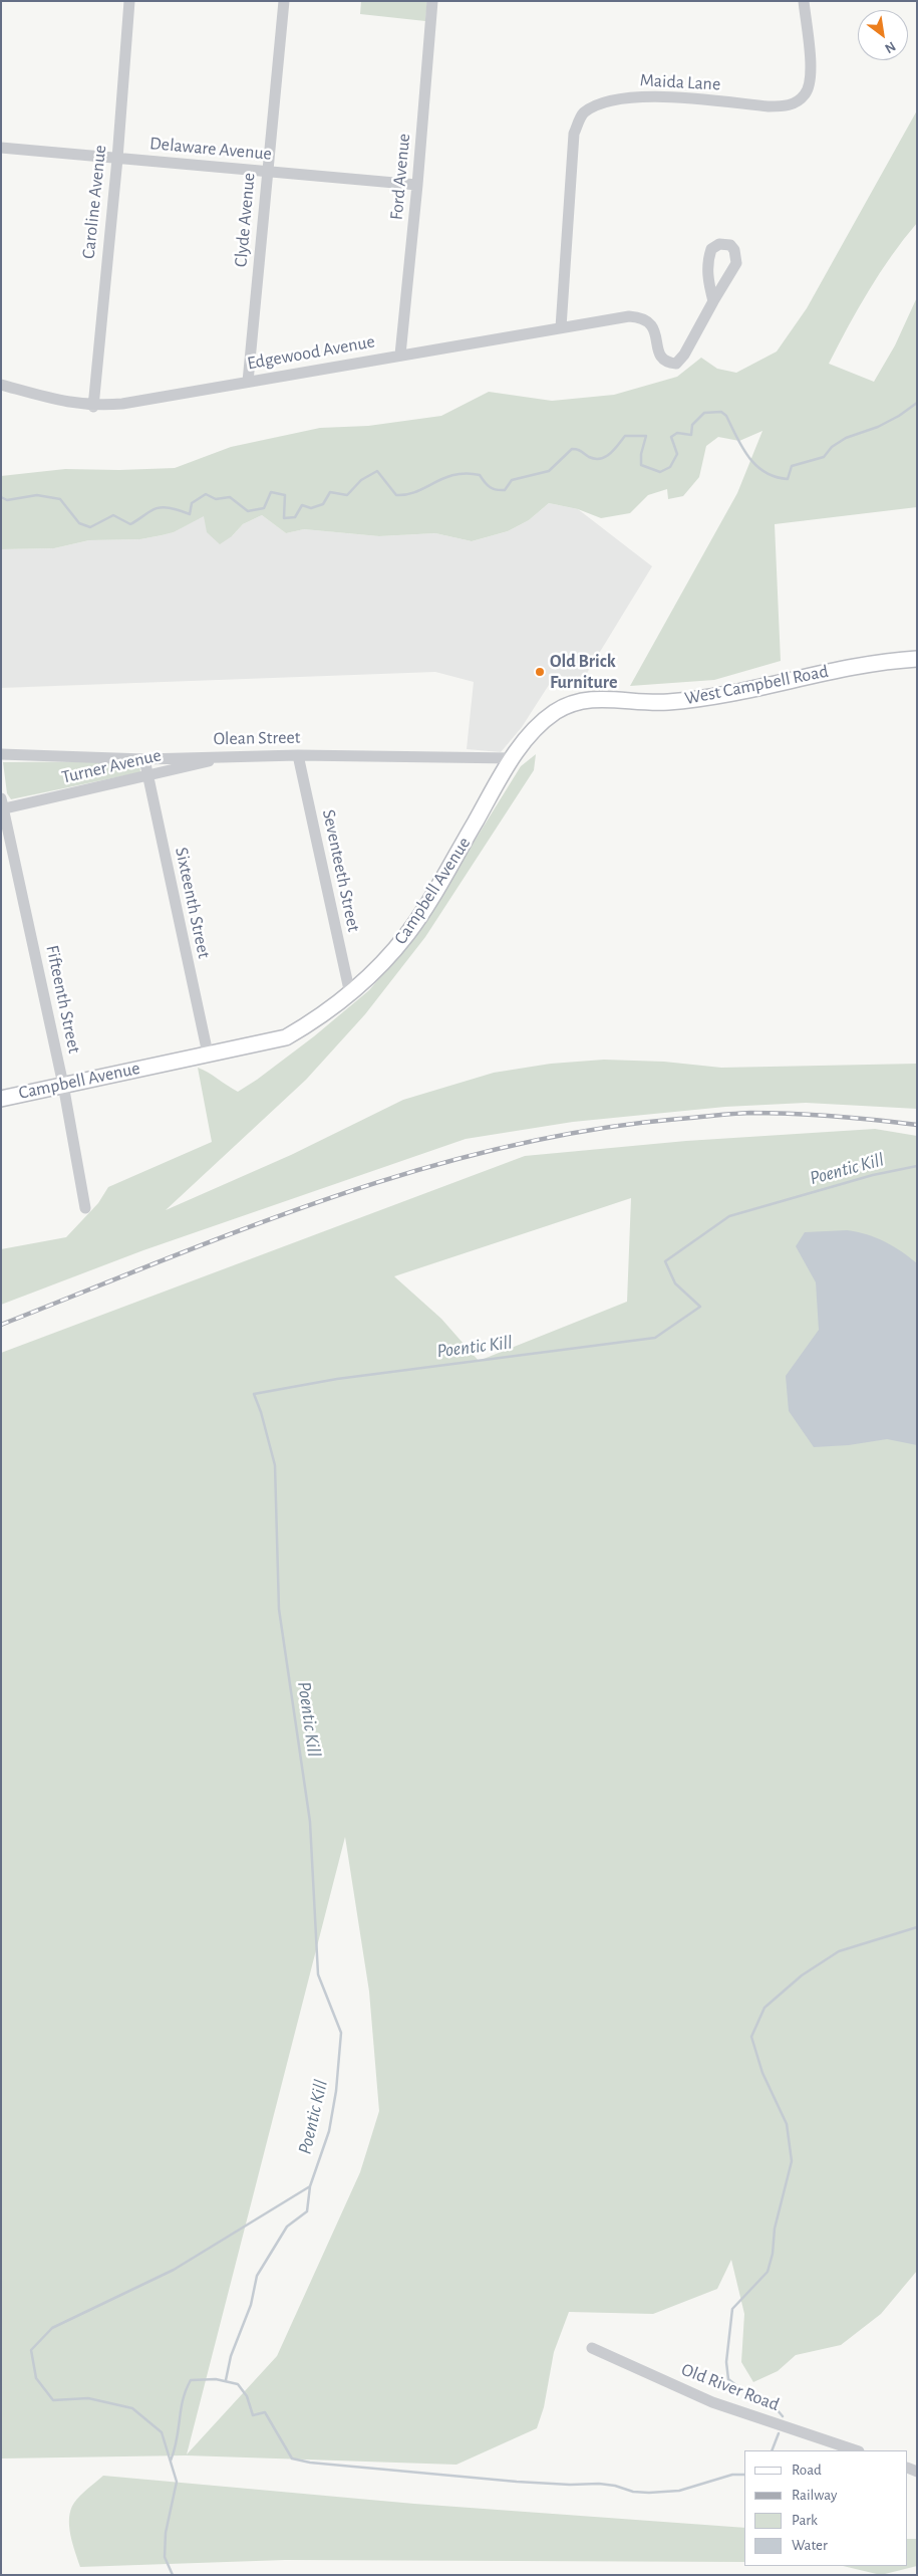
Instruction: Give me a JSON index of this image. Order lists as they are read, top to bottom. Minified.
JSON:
{"streets":{"street":["Maida Lane","Delaware Avenue","Ford Avenue","Caroline Avenue","Clyde Avenue","Edgewood Avenue","West Campbell Road","Olean Street","Turner Avenue","Seventeeth Street","Campbell Avenue","Sixteenth Street","Fifteenth Street","Old River Road"]},"crossings":[["Maida Lane","Edgewood Avenue"],["Delaware Avenue","Ford Avenue"],["Delaware Avenue","Caroline Avenue"],["Delaware Avenue","Clyde Avenue"],["Ford Avenue","Edgewood Avenue"],["Caroline Avenue","Edgewood Avenue"],["Clyde Avenue","Edgewood Avenue"],["West Campbell Road","Campbell Avenue"],["Olean Street","Turner Avenue"],["Olean Street","Seventeeth Street"],["Olean Street","Campbell Avenue"],["Olean Street","Sixteenth Street"],["Turner Avenue","Sixteenth Street"],["Turner Avenue","Fifteenth Street"],["Seventeeth Street","Campbell Avenue"],["Campbell Avenue","Sixteenth Street"],["Campbell Avenue","Fifteenth Street"]],"water":["Poentic Kill"],"places":["Old Brick Furniture"],"legend":["Road","Railway","Park","Water"],"north":"bottom right"}
